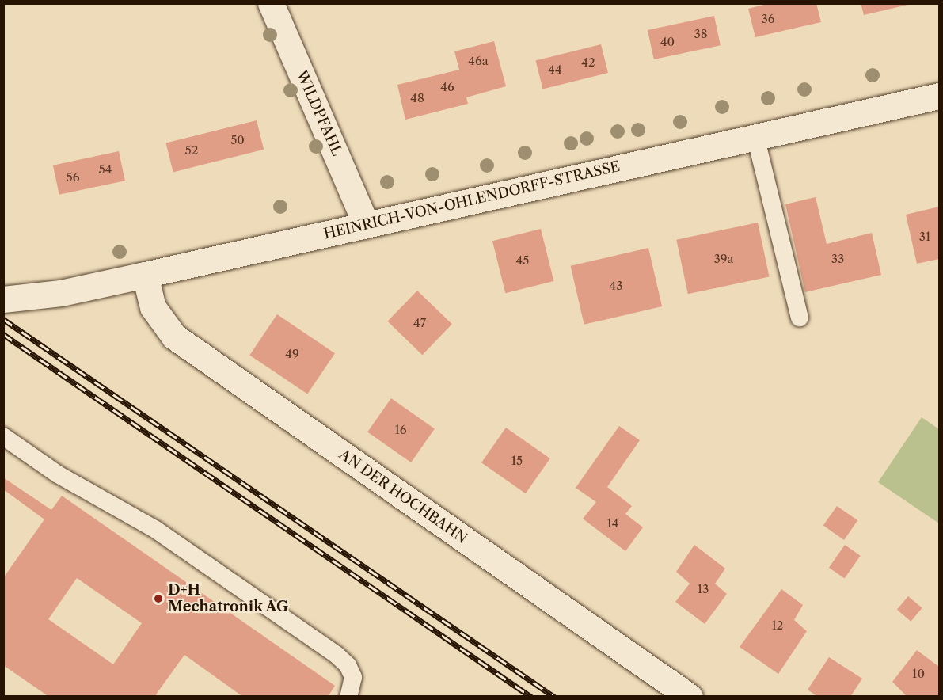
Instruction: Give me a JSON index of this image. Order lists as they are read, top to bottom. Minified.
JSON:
{"streets":{"street":["WILDPFAHL","HEINRICH-VON-OHLENDORFF-STRASSE","AN DER HOCHBAHN"]},"crossings":[["WILDPFAHL","HEINRICH-VON-OHLENDORFF-STRASSE"],["HEINRICH-VON-OHLENDORFF-STRASSE","AN DER HOCHBAHN"]],"places":["D+H Mechatronik AG"],"house_numbers":["36","38","40","46a","42","44","46","48","50","52","54","56","31","39a","33","45","43","47","49","16","15","14","13","12","10"]}
